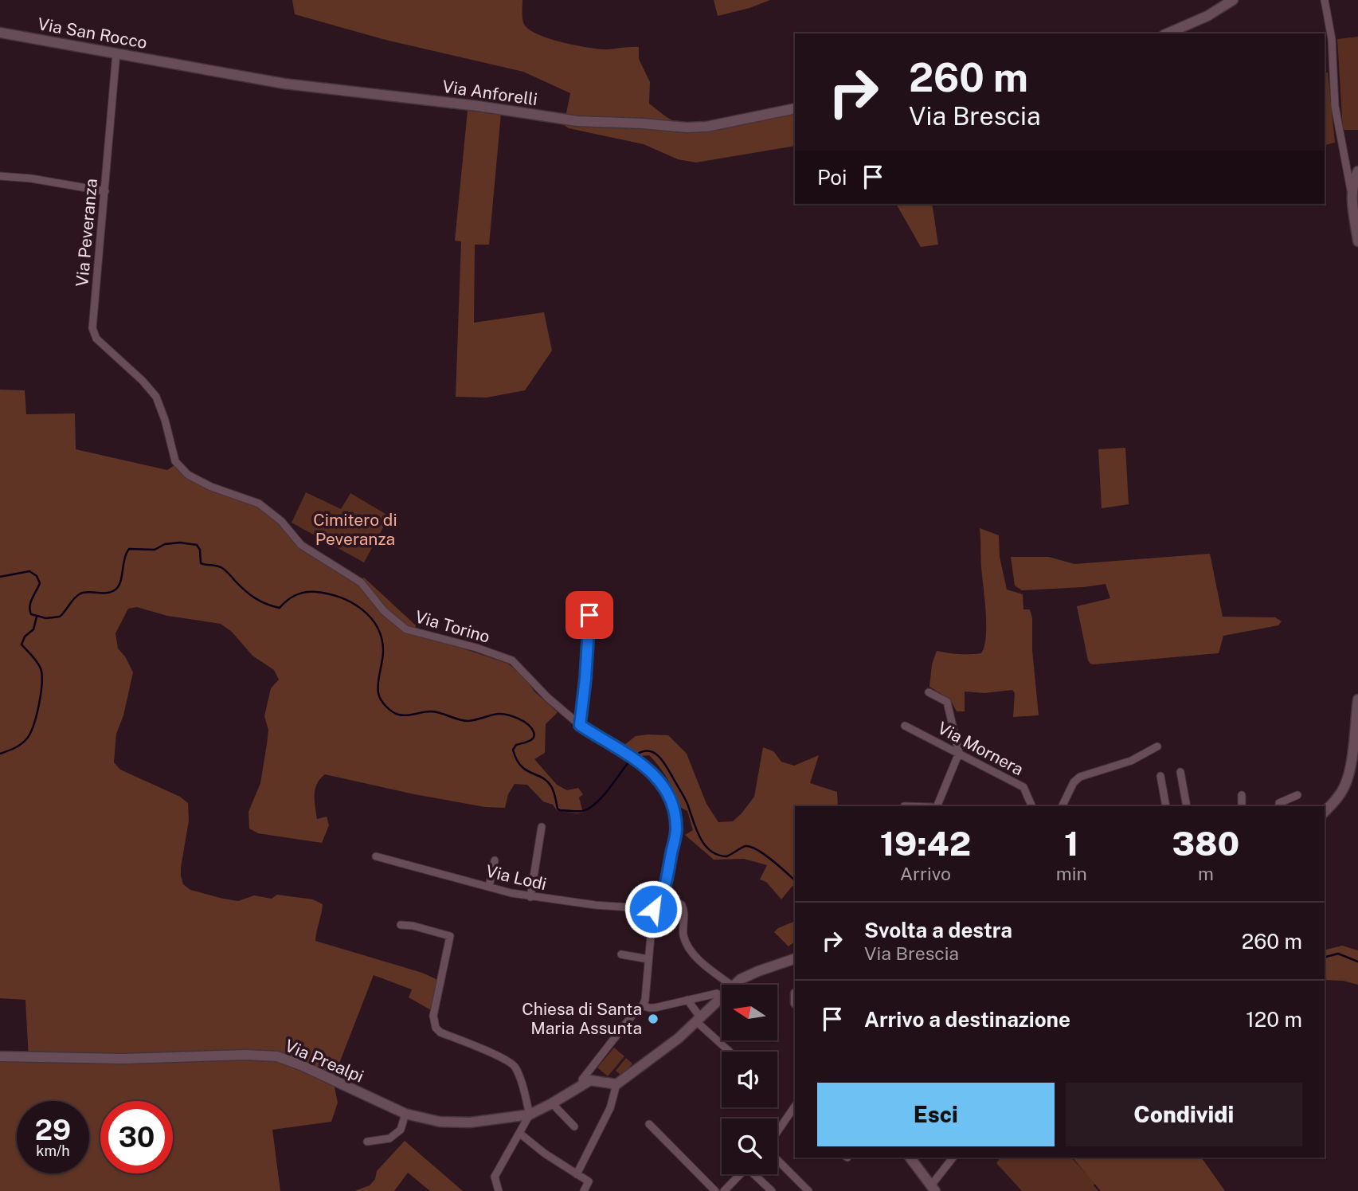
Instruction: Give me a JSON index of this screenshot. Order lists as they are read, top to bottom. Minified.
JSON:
{"streets":{"street":["Via San Rocco","Via Anforelli","Via Peveranza","Via Torino","Via Mornera","Via Lodi","Via Prealpi"]},"crossings":[["Via San Rocco","Via Anforelli"],["Via San Rocco","Via Peveranza"],["Via Peveranza","Via Torino"]],"parks":["Cimitero di Peveranza"],"places":["Chiesa di Santa Maria Assunta"],"north":"left","page":{"turn":["260 m","Via Brescia"],"then":"Poi","eta":["19:42","Arrivo","1","min","380","m"],"list":[{"name":"Svolta a destra","note":"Via Brescia","value":"260 m"},{"name":"Arrivo a destinazione","value":"120 m"}],"buttons":["Esci","Condividi"],"speed":"29 km/h","limit":"30"}}
